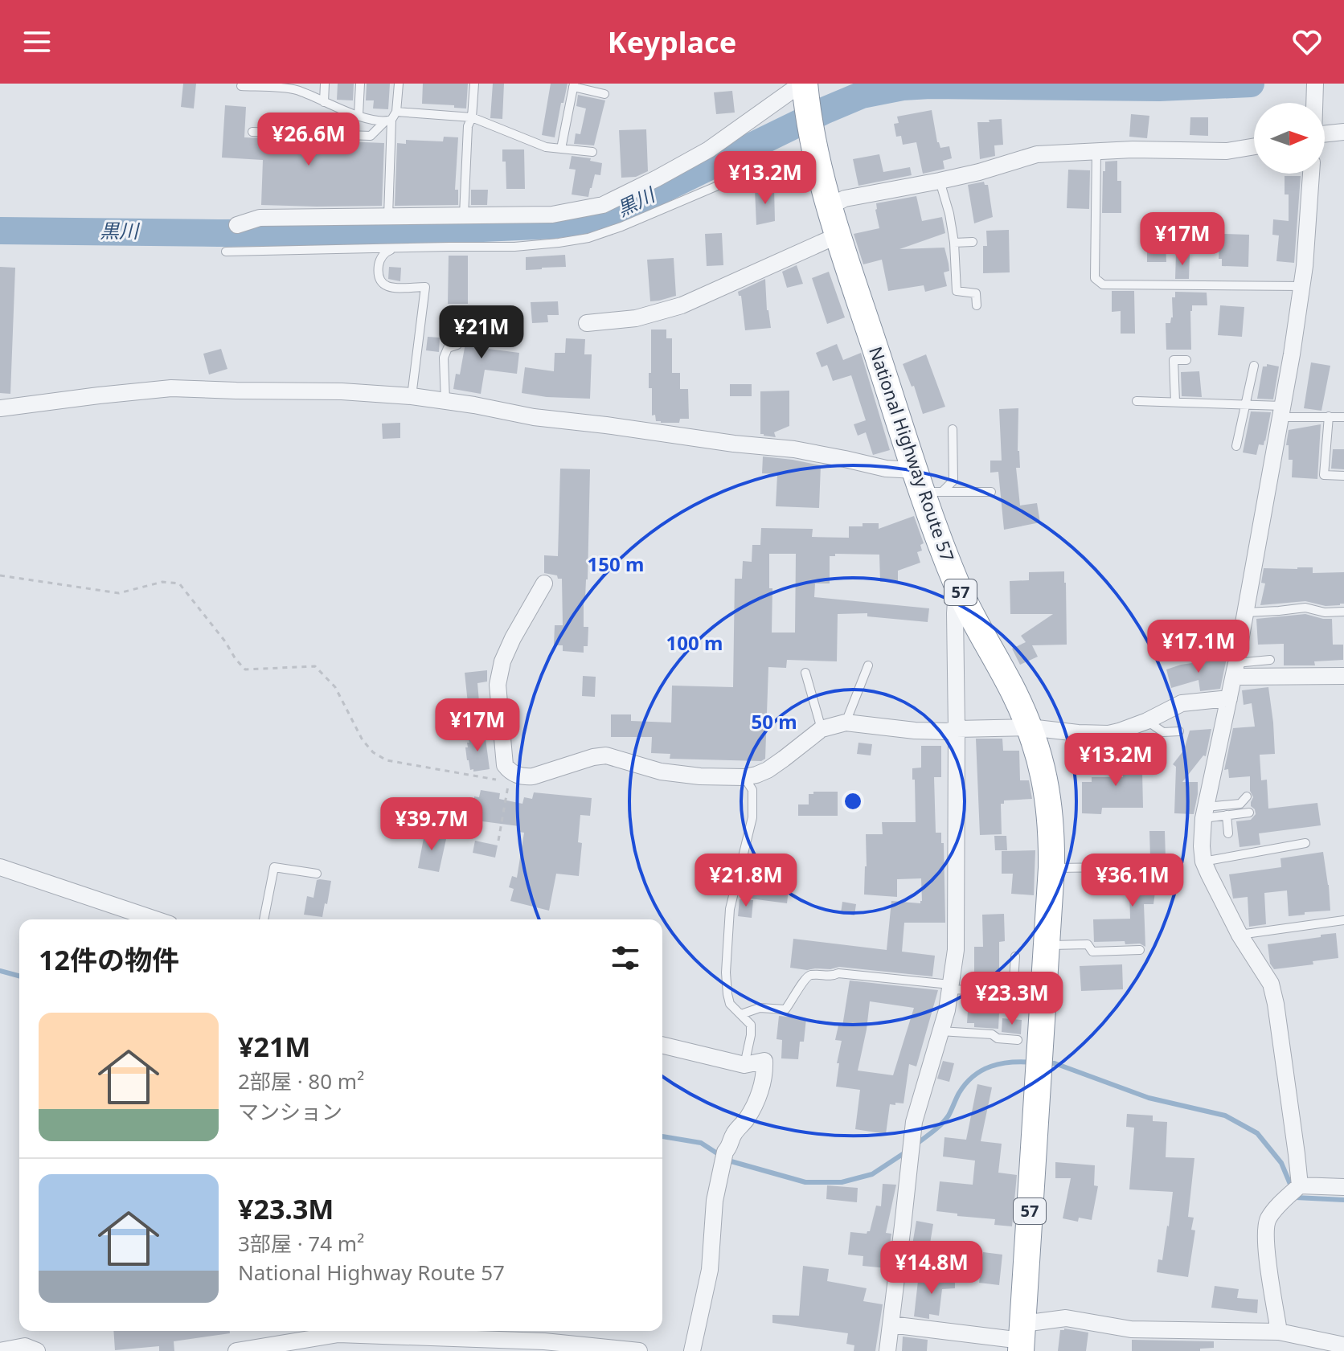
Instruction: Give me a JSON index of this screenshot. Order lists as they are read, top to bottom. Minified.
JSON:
{"streets":{"highway":["National Highway Route 57","57"]},"water":["黒川"],"north":"right","page":{"header":"Keyplace","price":["¥26.6M","¥13.2M","¥17M","¥21M","¥17.1M","¥17M","¥13.2M","¥39.7M","¥21.8M","¥36.1M","¥23.3M","¥14.8M"],"heading":"12件の物件","list":[{"name":"¥21M","note":"2部屋 · 80 m² · マンション"},{"name":"¥23.3M","note":"3部屋 · 74 m² · National Highway Route 57"}]},"rings":["150 m","100 m","50 m"]}
